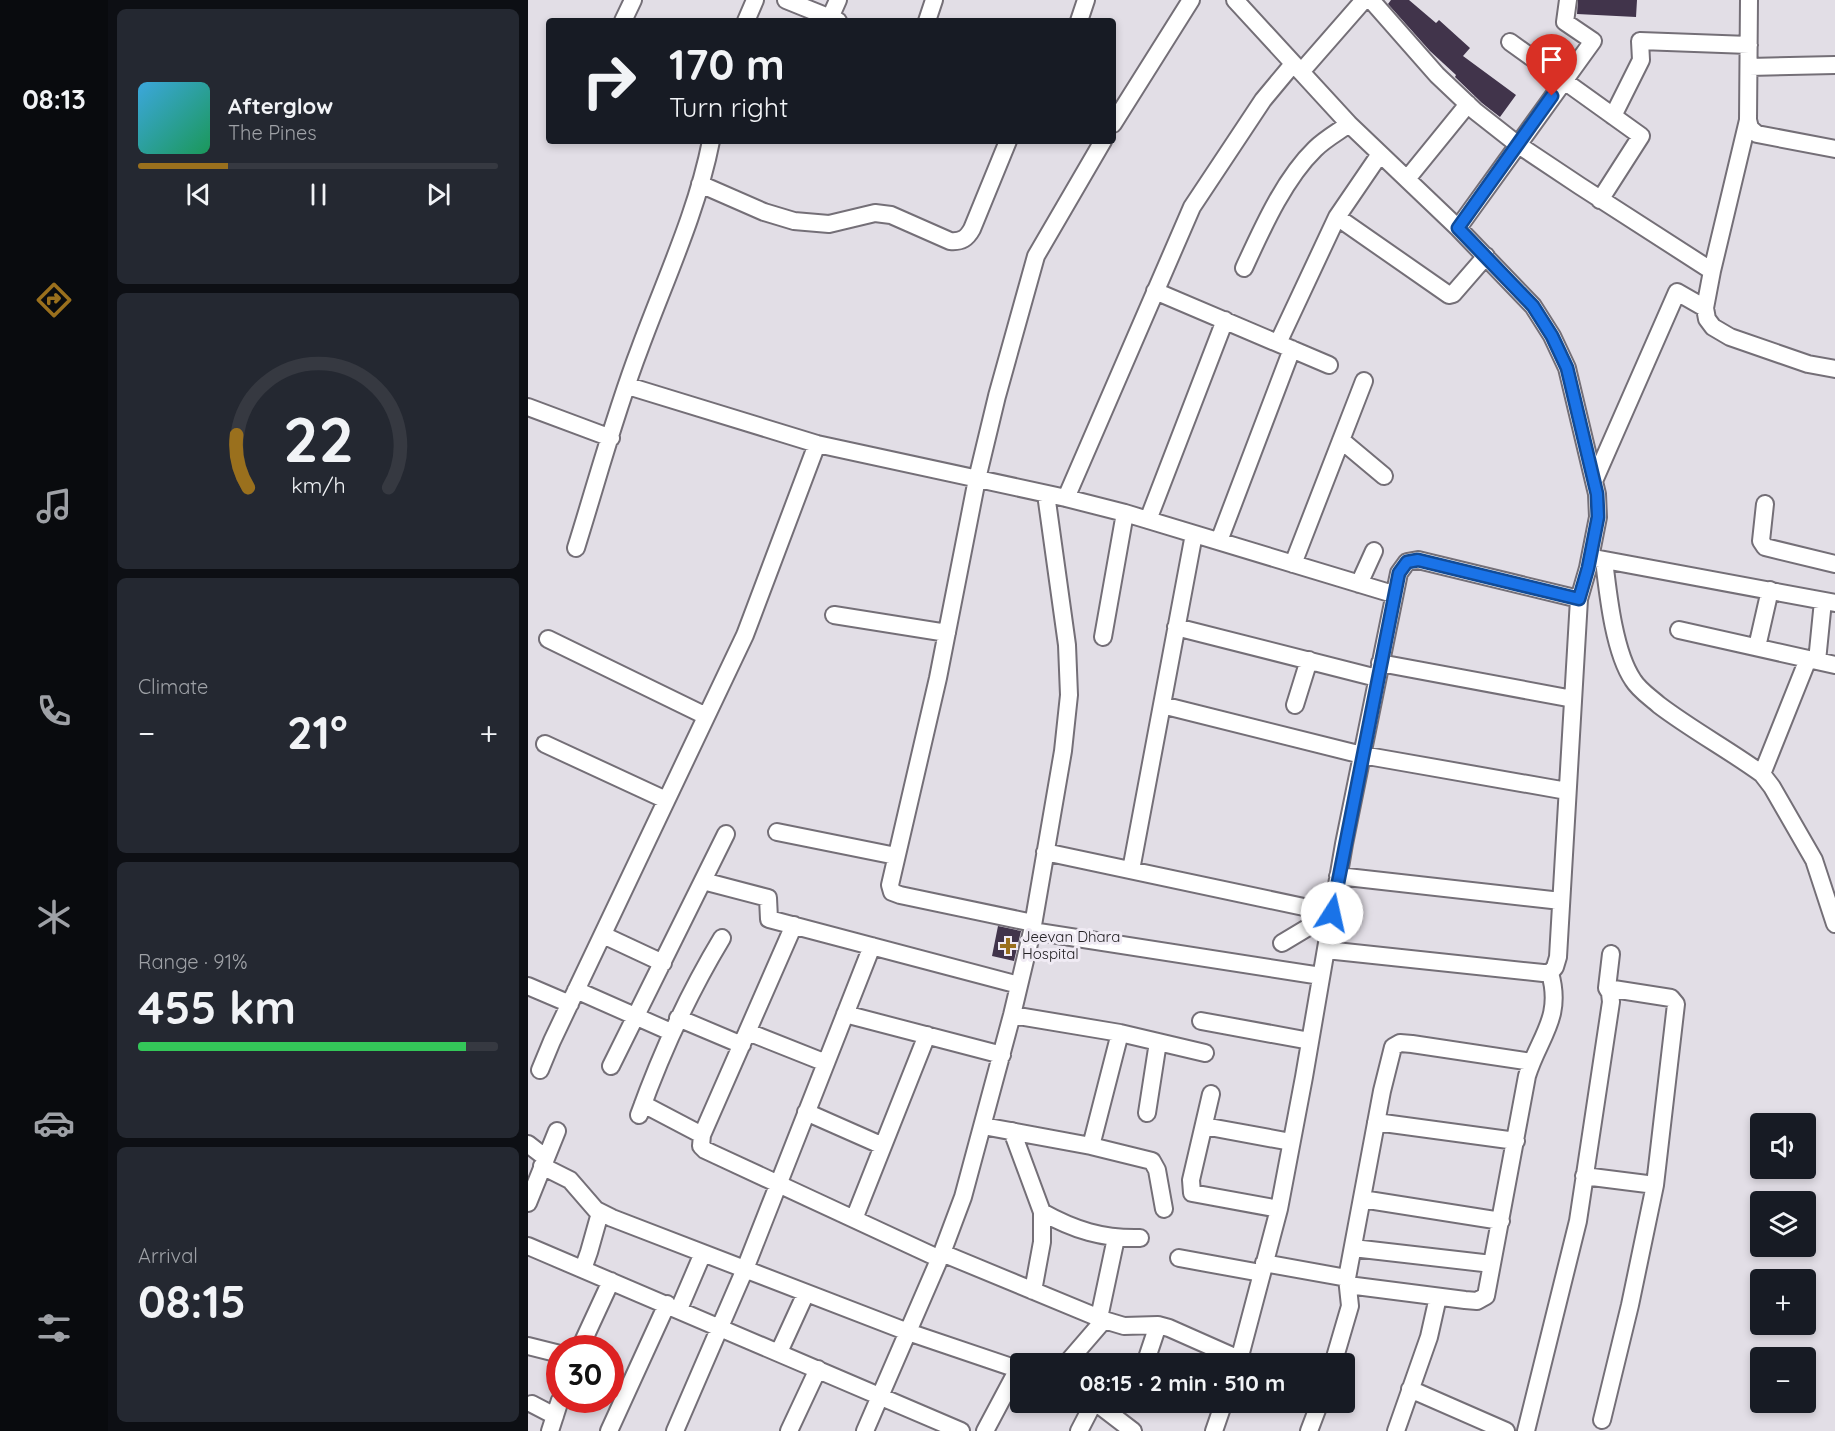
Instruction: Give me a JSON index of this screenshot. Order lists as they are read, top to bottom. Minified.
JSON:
{"places":{"health":["Jeevan Dhara Hospital"]},"page":{"tabs":"08:13","turn":["170 m","Turn right"],"song":["Afterglow","The Pines"],"tile":["Climate",["Range · 91%","455 km"],["Arrival","08:15"]],"heat":["−","21°","+"],"map_buttons":["+","−"],"limit":"30","trip":"08:15 · 2 min · 510 m","gauge":["22","km/h"]}}
